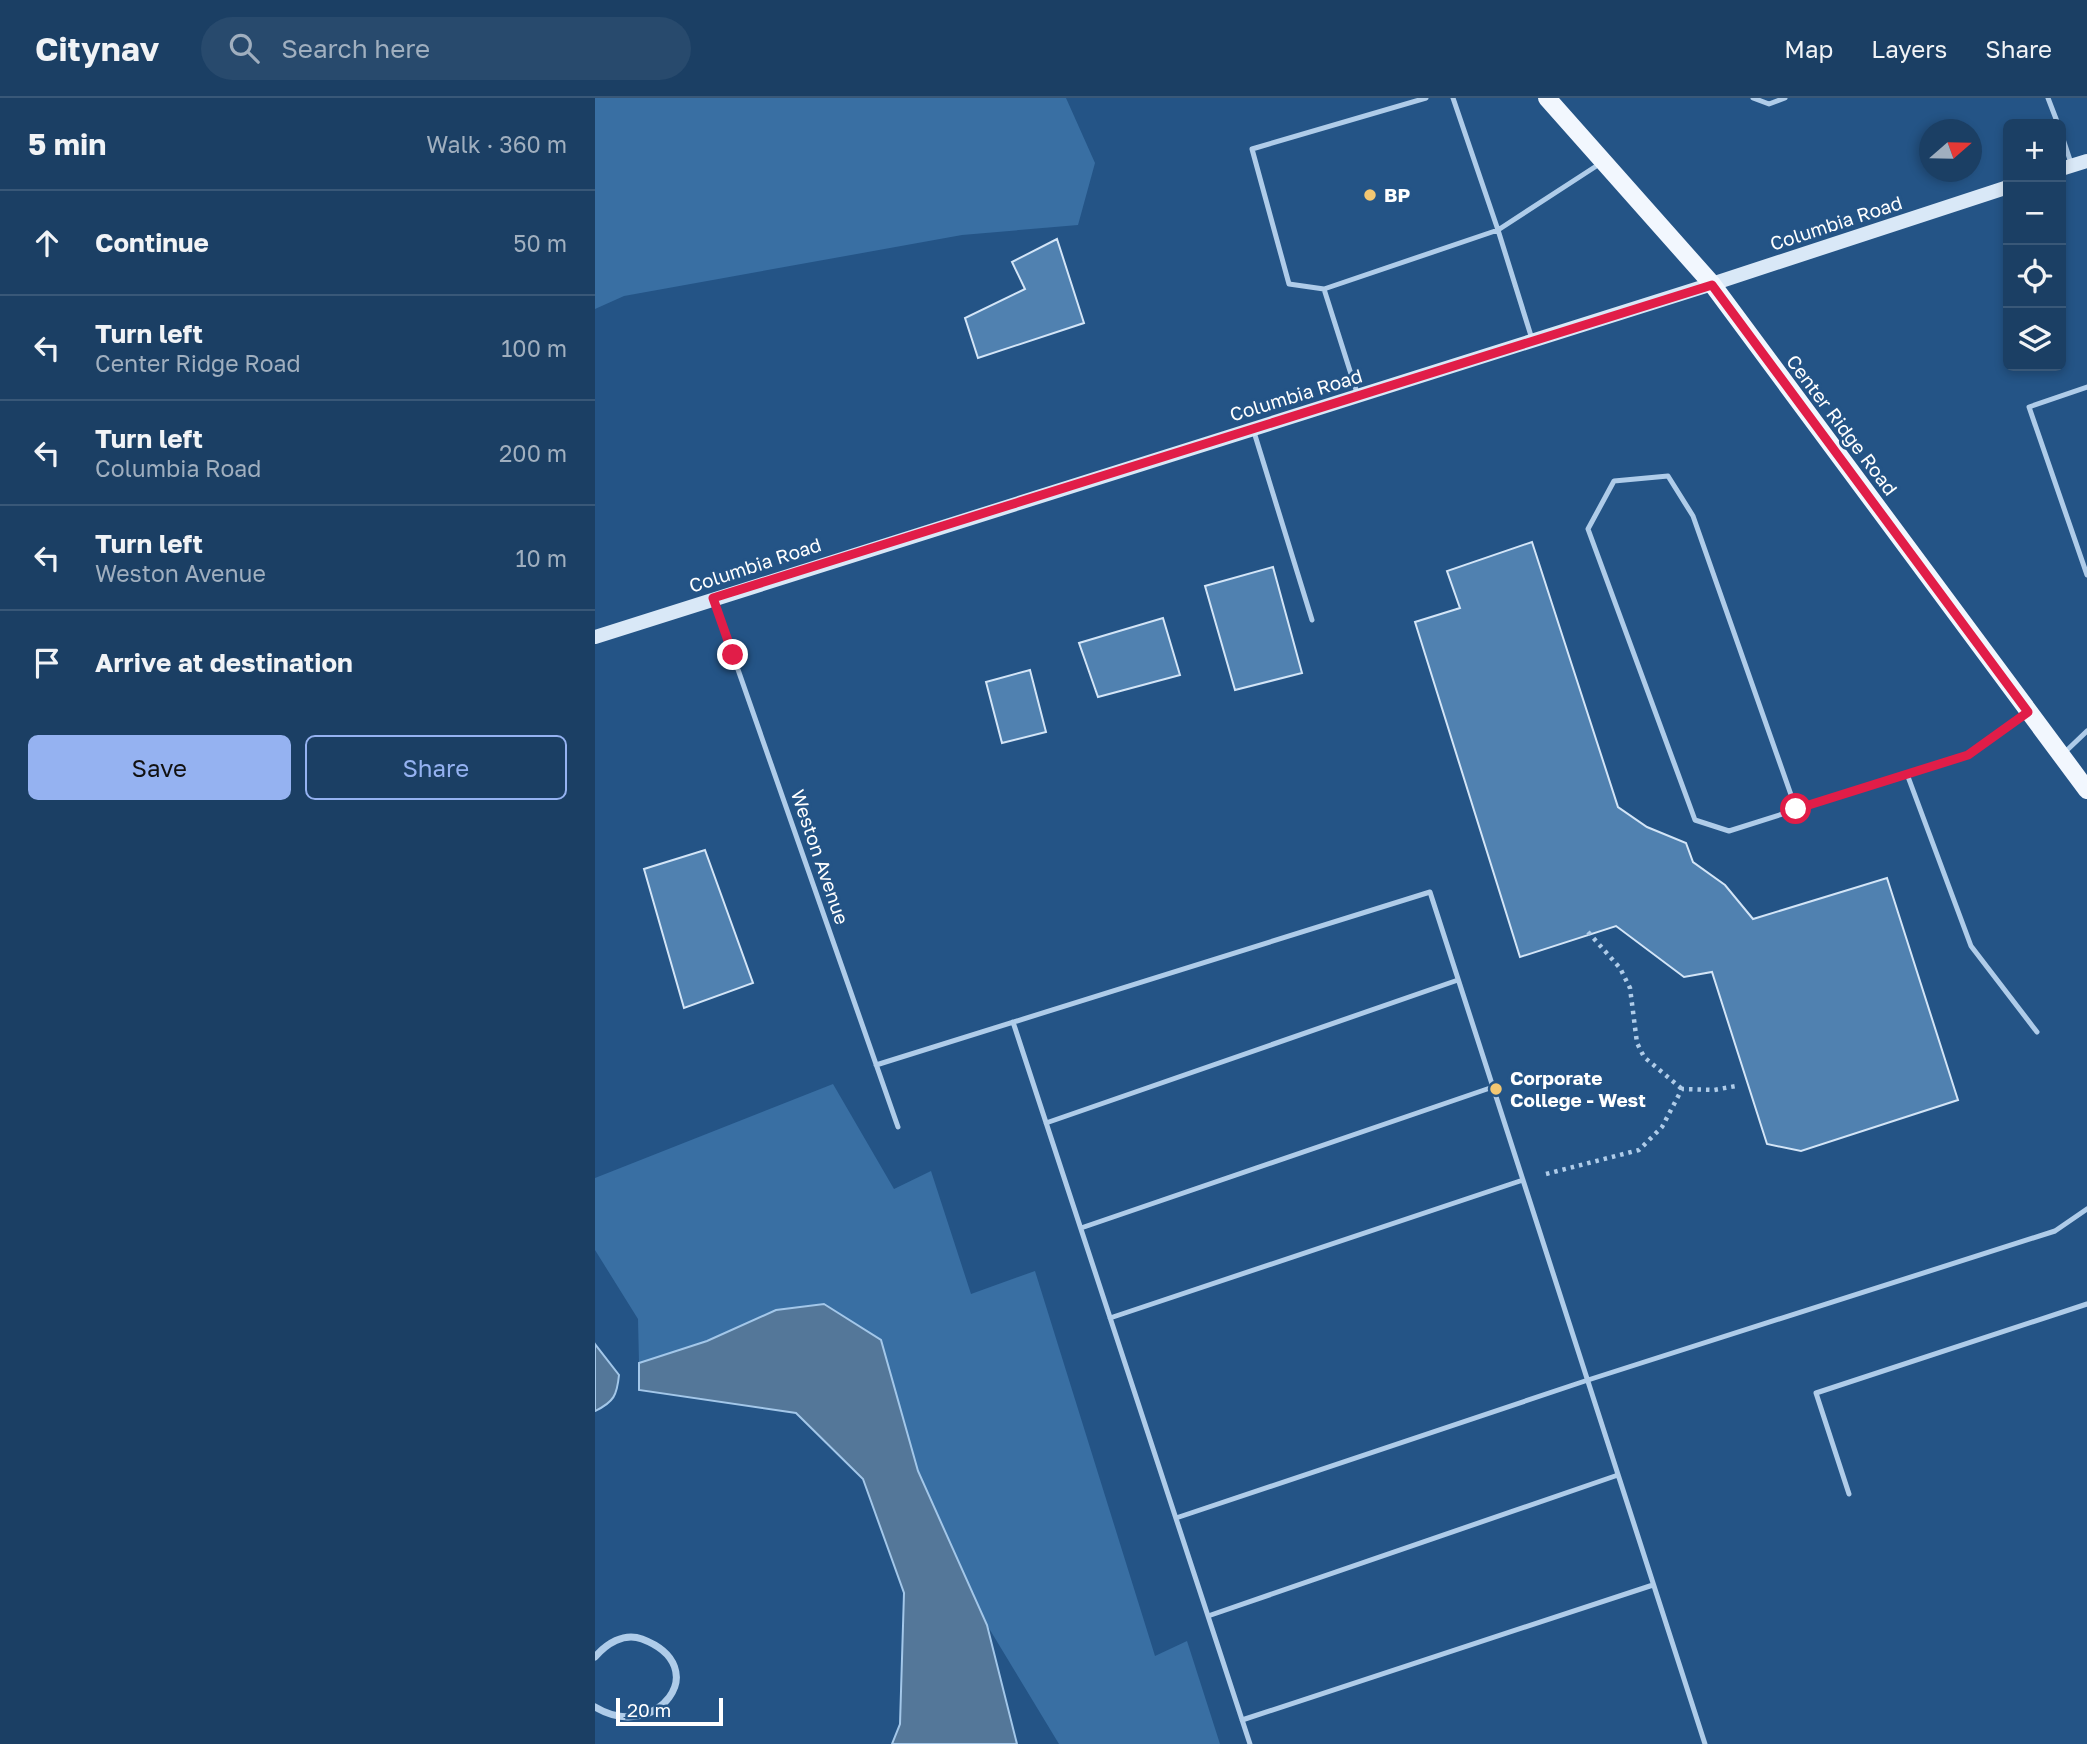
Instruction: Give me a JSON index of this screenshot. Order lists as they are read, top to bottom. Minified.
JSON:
{"streets":{"main road":["Columbia Road","Center Ridge Road"],"lane":["Weston Avenue"]},"crossings":[["Columbia Road","Center Ridge Road"],["Columbia Road","Weston Avenue"]],"places":["BP","Corporate College - West"],"scale_bar":"20 m","north":"right","page":{"header":"Citynav","search":"Search here","nav":["Map","Layers","Share"],"heading":["5 min","Walk · 360 m"],"map_buttons":["+","−"],"list":[["Continue","50 m"],["Turn left","Center Ridge Road","100 m"],["Turn left","Columbia Road","200 m"],["Turn left","Weston Avenue","10 m"],"Arrive at destination"],"buttons":["Save","Share"],"scale":"20 m"}}
